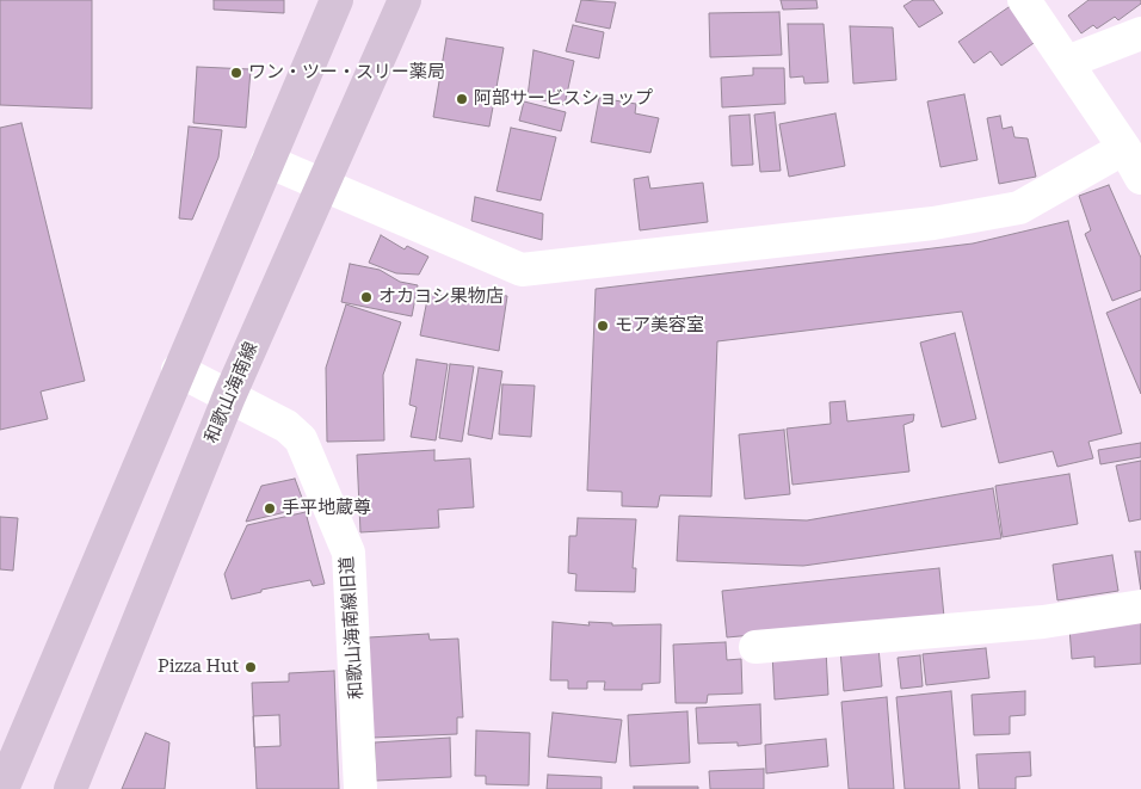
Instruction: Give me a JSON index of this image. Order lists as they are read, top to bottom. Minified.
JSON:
{"streets":{"main road":["和歌山海南線"],"street":["和歌山海南線旧道"]},"crossings":[["和歌山海南線","和歌山海南線旧道"]],"places":["ワン・ツー・スリー薬局","阿部サービスショップ","オカヨシ果物店","モア美容室","手平地蔵尊","Pizza Hut"]}
